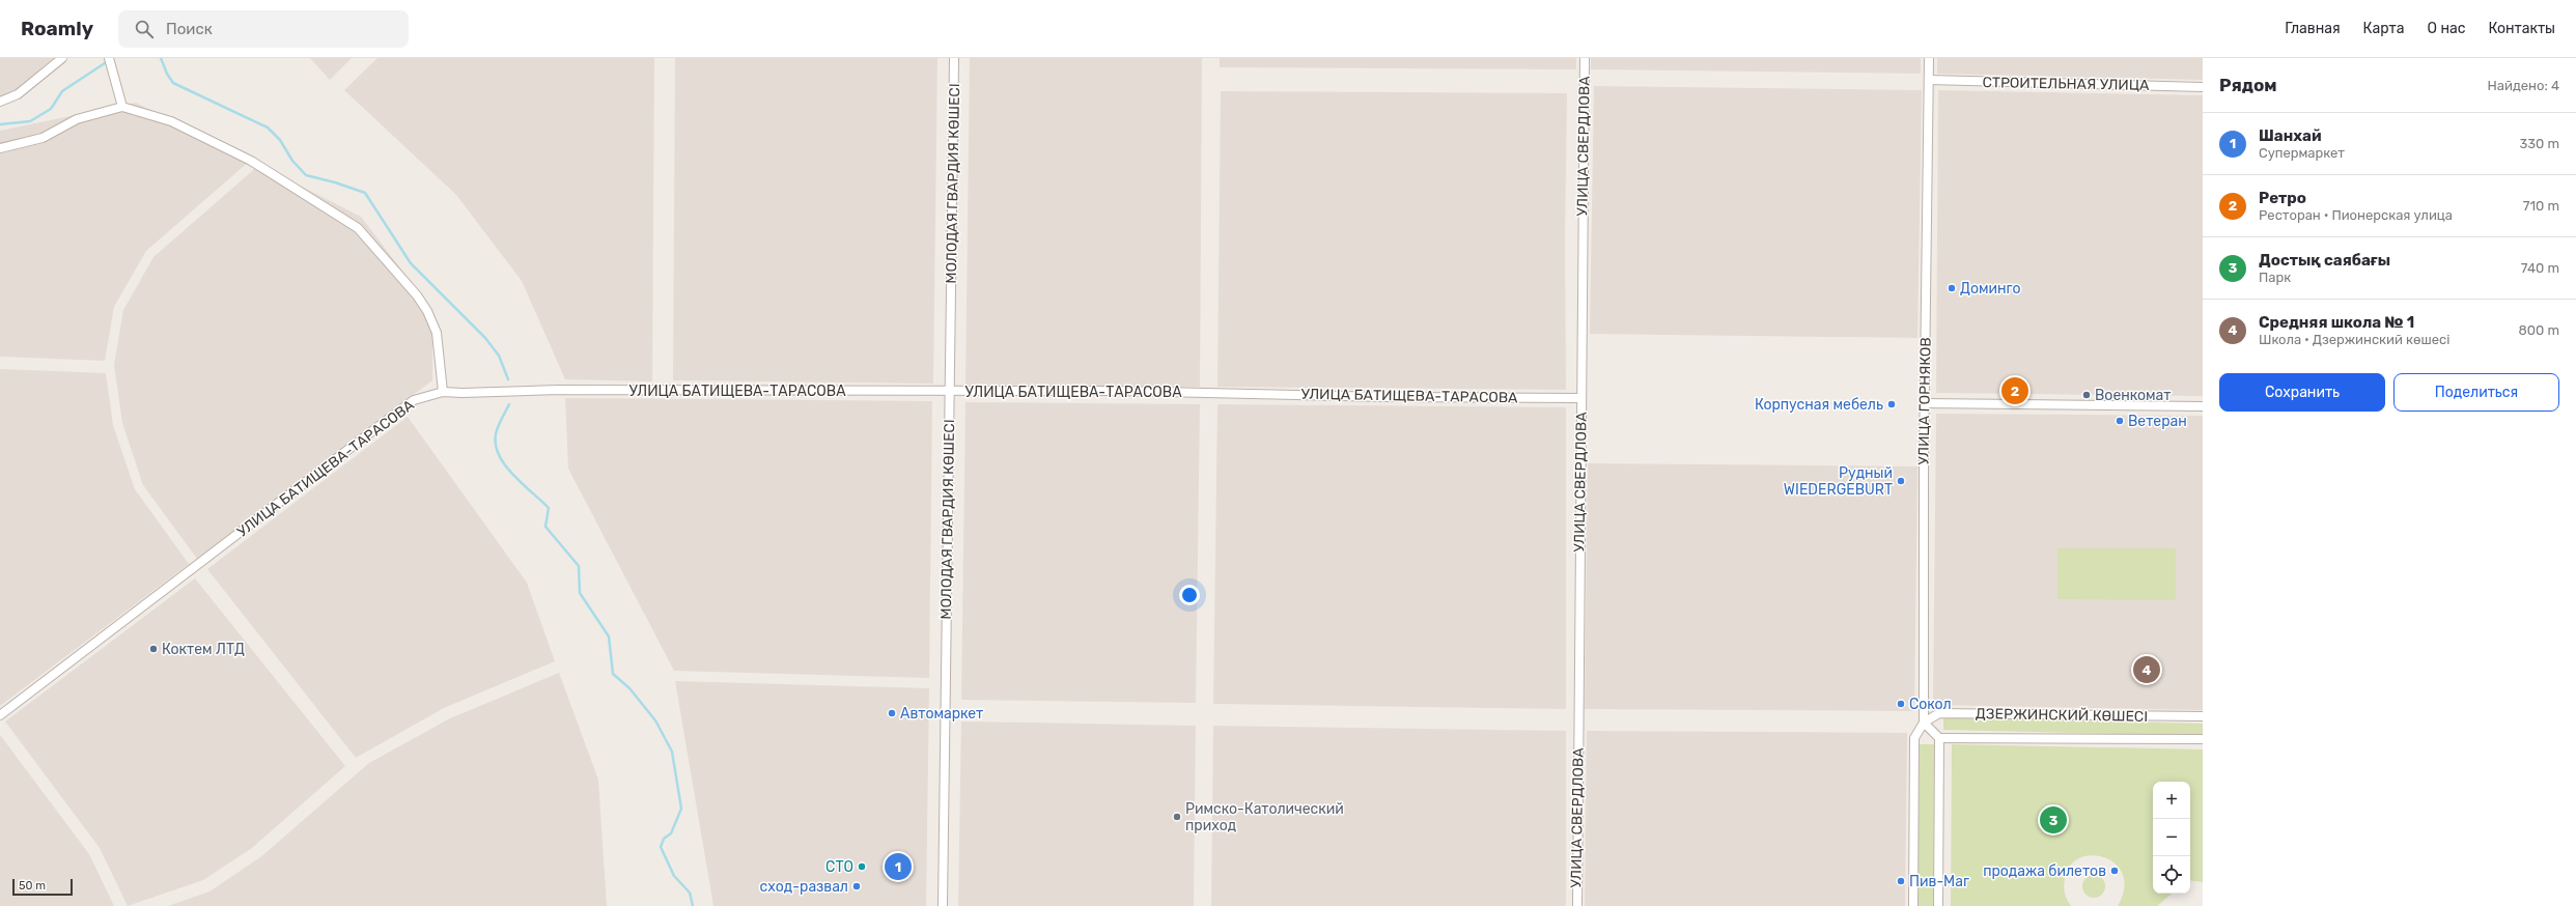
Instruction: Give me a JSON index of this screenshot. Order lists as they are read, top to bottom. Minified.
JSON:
{"streets":{"street":["СТРОИТЕЛЬНАЯ УЛИЦА","УЛИЦА СВЕРДЛОВА","МОЛОДАЯ ГВАРДИЯ КӨШЕСІ","УЛИЦА БАТИЩЕВА-ТАРАСОВА","УЛИЦА ГОРНЯКОВ","ДЗЕРЖИНСКИЙ КӨШЕСІ"]},"crossings":[["СТРОИТЕЛЬНАЯ УЛИЦА","УЛИЦА ГОРНЯКОВ"],["УЛИЦА СВЕРДЛОВА","УЛИЦА БАТИЩЕВА-ТАРАСОВА"],["МОЛОДАЯ ГВАРДИЯ КӨШЕСІ","УЛИЦА БАТИЩЕВА-ТАРАСОВА"],["УЛИЦА ГОРНЯКОВ","ДЗЕРЖИНСКИЙ КӨШЕСІ"]],"places":["Доминго","Военкомат","Корпусная мебель","Ветеран","Рудный WIEDERGEBURT","Коктем ЛТД","Сокол","Автомаркет","Римско-Католический приход","СТО","продажа билетов","Пив-Маг","сход-развал"],"scale_bar":"50 m","page":{"header":"Roamly","search":"Поиск","nav":["Главная","Карта","О нас","Контакты"],"heading":["Рядом","Найдено: 4"],"list":[{"mark":"1","name":"Шанхай","note":"Супермаркет","value":"330 m"},{"mark":"2","name":"Ретро","note":"Ресторан · Пионерская улица","value":"710 m"},{"mark":"3","name":"Достық саябағы","note":"Парк","value":"740 m"},{"mark":"4","name":"Средняя школа № 1","note":"Школа · Дзержинский көшесі","value":"800 m"}],"buttons":["Сохранить","Поделиться"],"pins":["2","4","3","1"],"map_buttons":["+","−"],"scale":"50 m"}}
